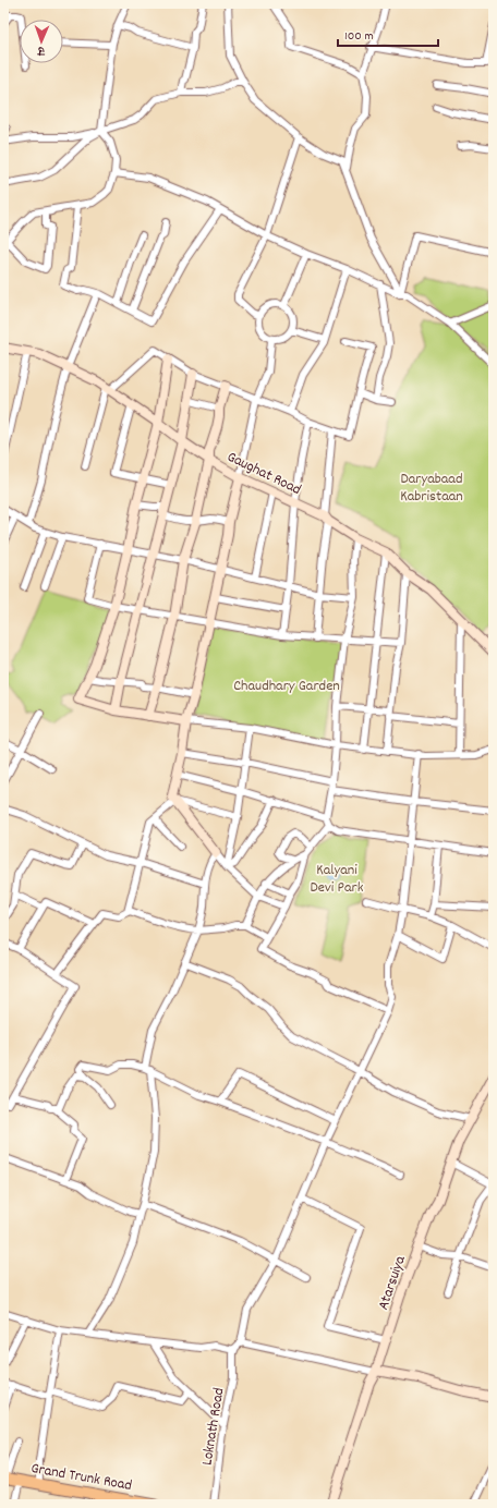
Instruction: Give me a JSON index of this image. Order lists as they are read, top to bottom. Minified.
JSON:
{"streets":{"main road":["Grand Trunk Road"],"street":["Gaughat Road","Atarsuiya","Loknath Road"]},"parks":["Daryabaad Kabristaan","Chaudhary Garden","Kalyani Devi Park"],"scale_bar":"100 m","north":"bottom"}
